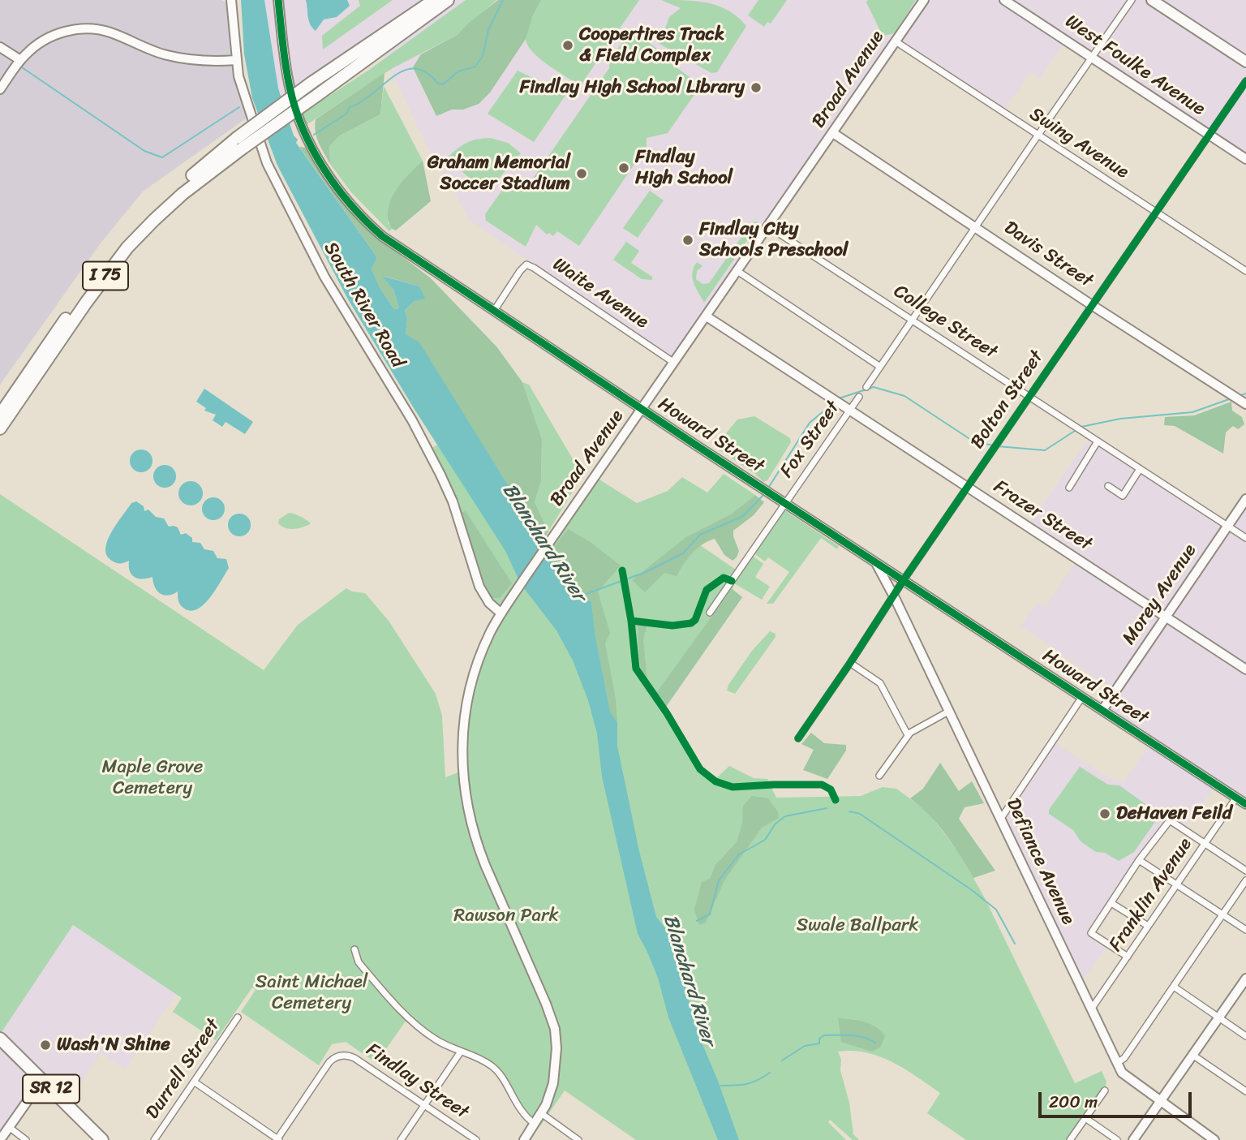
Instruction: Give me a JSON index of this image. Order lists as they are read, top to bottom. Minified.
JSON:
{"streets":{"highway":["I 75","SR 12"],"street":["West Foulke Avenue","Broad Avenue","Swing Avenue","Davis Street","Waite Avenue","South River Road","College Street","Bolton Street","Howard Street","Fox Street","Frazer Street","Morey Avenue","Defiance Avenue","Franklin Avenue","Durrell Street","Findlay Street"]},"crossings":[["West Foulke Avenue","Bolton Street"],["Broad Avenue","Swing Avenue"],["Broad Avenue","Davis Street"],["Broad Avenue","Waite Avenue"],["Broad Avenue","South River Road"],["Broad Avenue","College Street"],["Broad Avenue","Howard Street"],["Broad Avenue","Frazer Street"],["Swing Avenue","Bolton Street"],["Davis Street","Bolton Street"],["Waite Avenue","Howard Street"],["College Street","Bolton Street"],["College Street","Morey Avenue"],["Bolton Street","Howard Street"],["Bolton Street","Frazer Street"],["Bolton Street","Defiance Avenue"],["Howard Street","Fox Street"],["Howard Street","Morey Avenue"],["Howard Street","Defiance Avenue"],["Howard Street","Franklin Avenue"],["Fox Street","Frazer Street"],["Frazer Street","Morey Avenue"],["Defiance Avenue","Franklin Avenue"]],"water":["Blanchard River"],"parks":["Maple Grove Cemetery","Rawson Park","Swale Ballpark","Saint Michael Cemetery"],"places":["Coopertires Track & Field Complex","Findlay High School Library","Findlay High School","Graham Memorial Soccer Stadium","Findlay City Schools Preschool","DeHaven Feild","Wash'N Shine"],"scale_bar":"200 m"}
